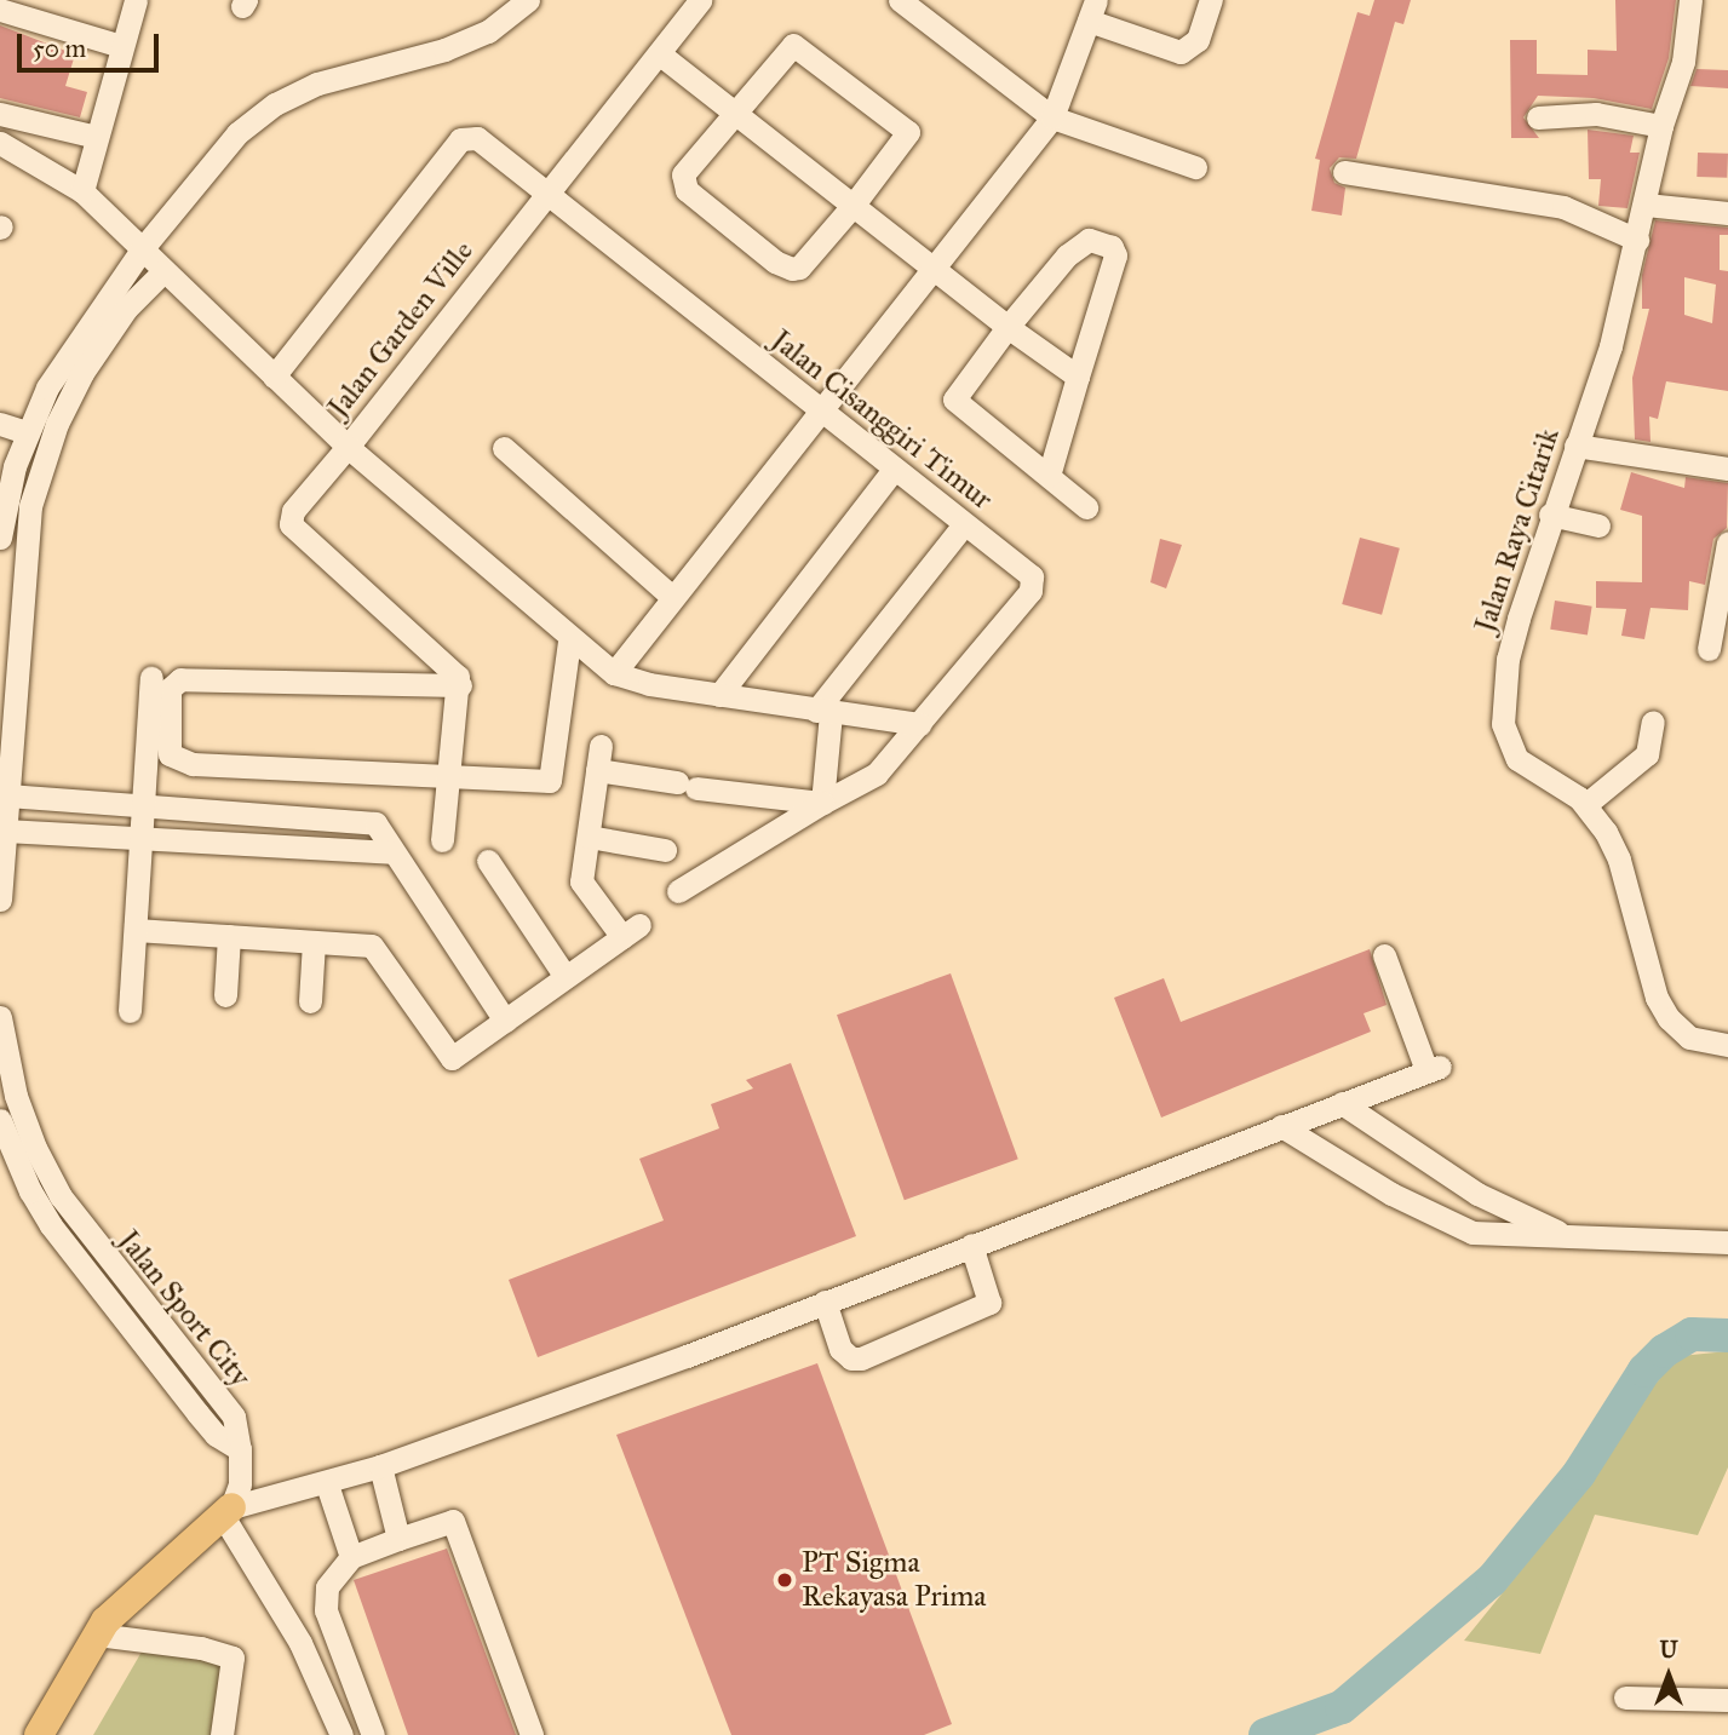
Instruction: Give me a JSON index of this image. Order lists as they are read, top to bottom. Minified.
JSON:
{"streets":{"street":["Jalan Garden Ville","Jalan Cisanggiri Timur","Jalan Raya Citarik","Jalan Sport City"]},"crossings":[["Jalan Garden Ville","Jalan Cisanggiri Timur"]],"places":["PT Sigma Rekayasa Prima"],"scale_bar":"50 m","north":"top"}
